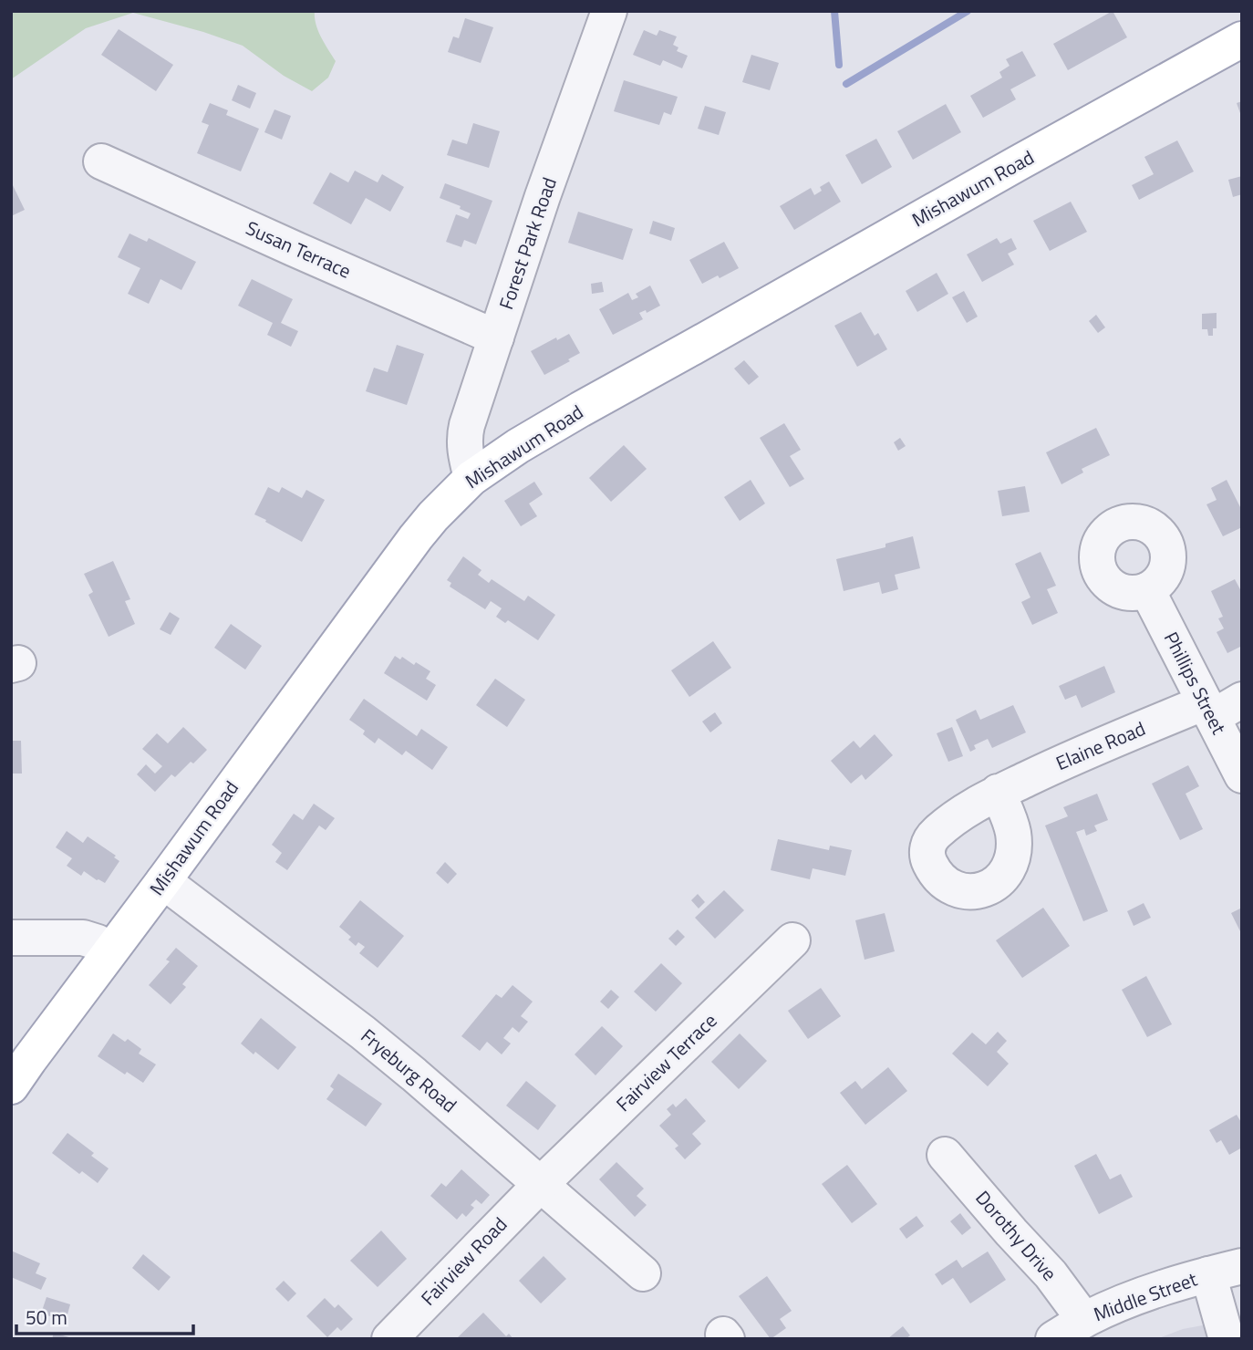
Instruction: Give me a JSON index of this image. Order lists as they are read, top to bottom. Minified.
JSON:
{"streets":{"main road":["Mishawum Road"],"street":["Forest Park Road","Susan Terrace","Phillips Street","Elaine Road","Fairview Terrace","Fryeburg Road","Dorothy Drive","Fairview Road","Middle Street"]},"crossings":[["Mishawum Road","Forest Park Road"],["Mishawum Road","Fryeburg Road"],["Forest Park Road","Susan Terrace"],["Phillips Street","Elaine Road"],["Fairview Terrace","Fryeburg Road"],["Fairview Terrace","Fairview Road"],["Fryeburg Road","Fairview Road"],["Dorothy Drive","Middle Street"]],"scale_bar":"50 m"}
